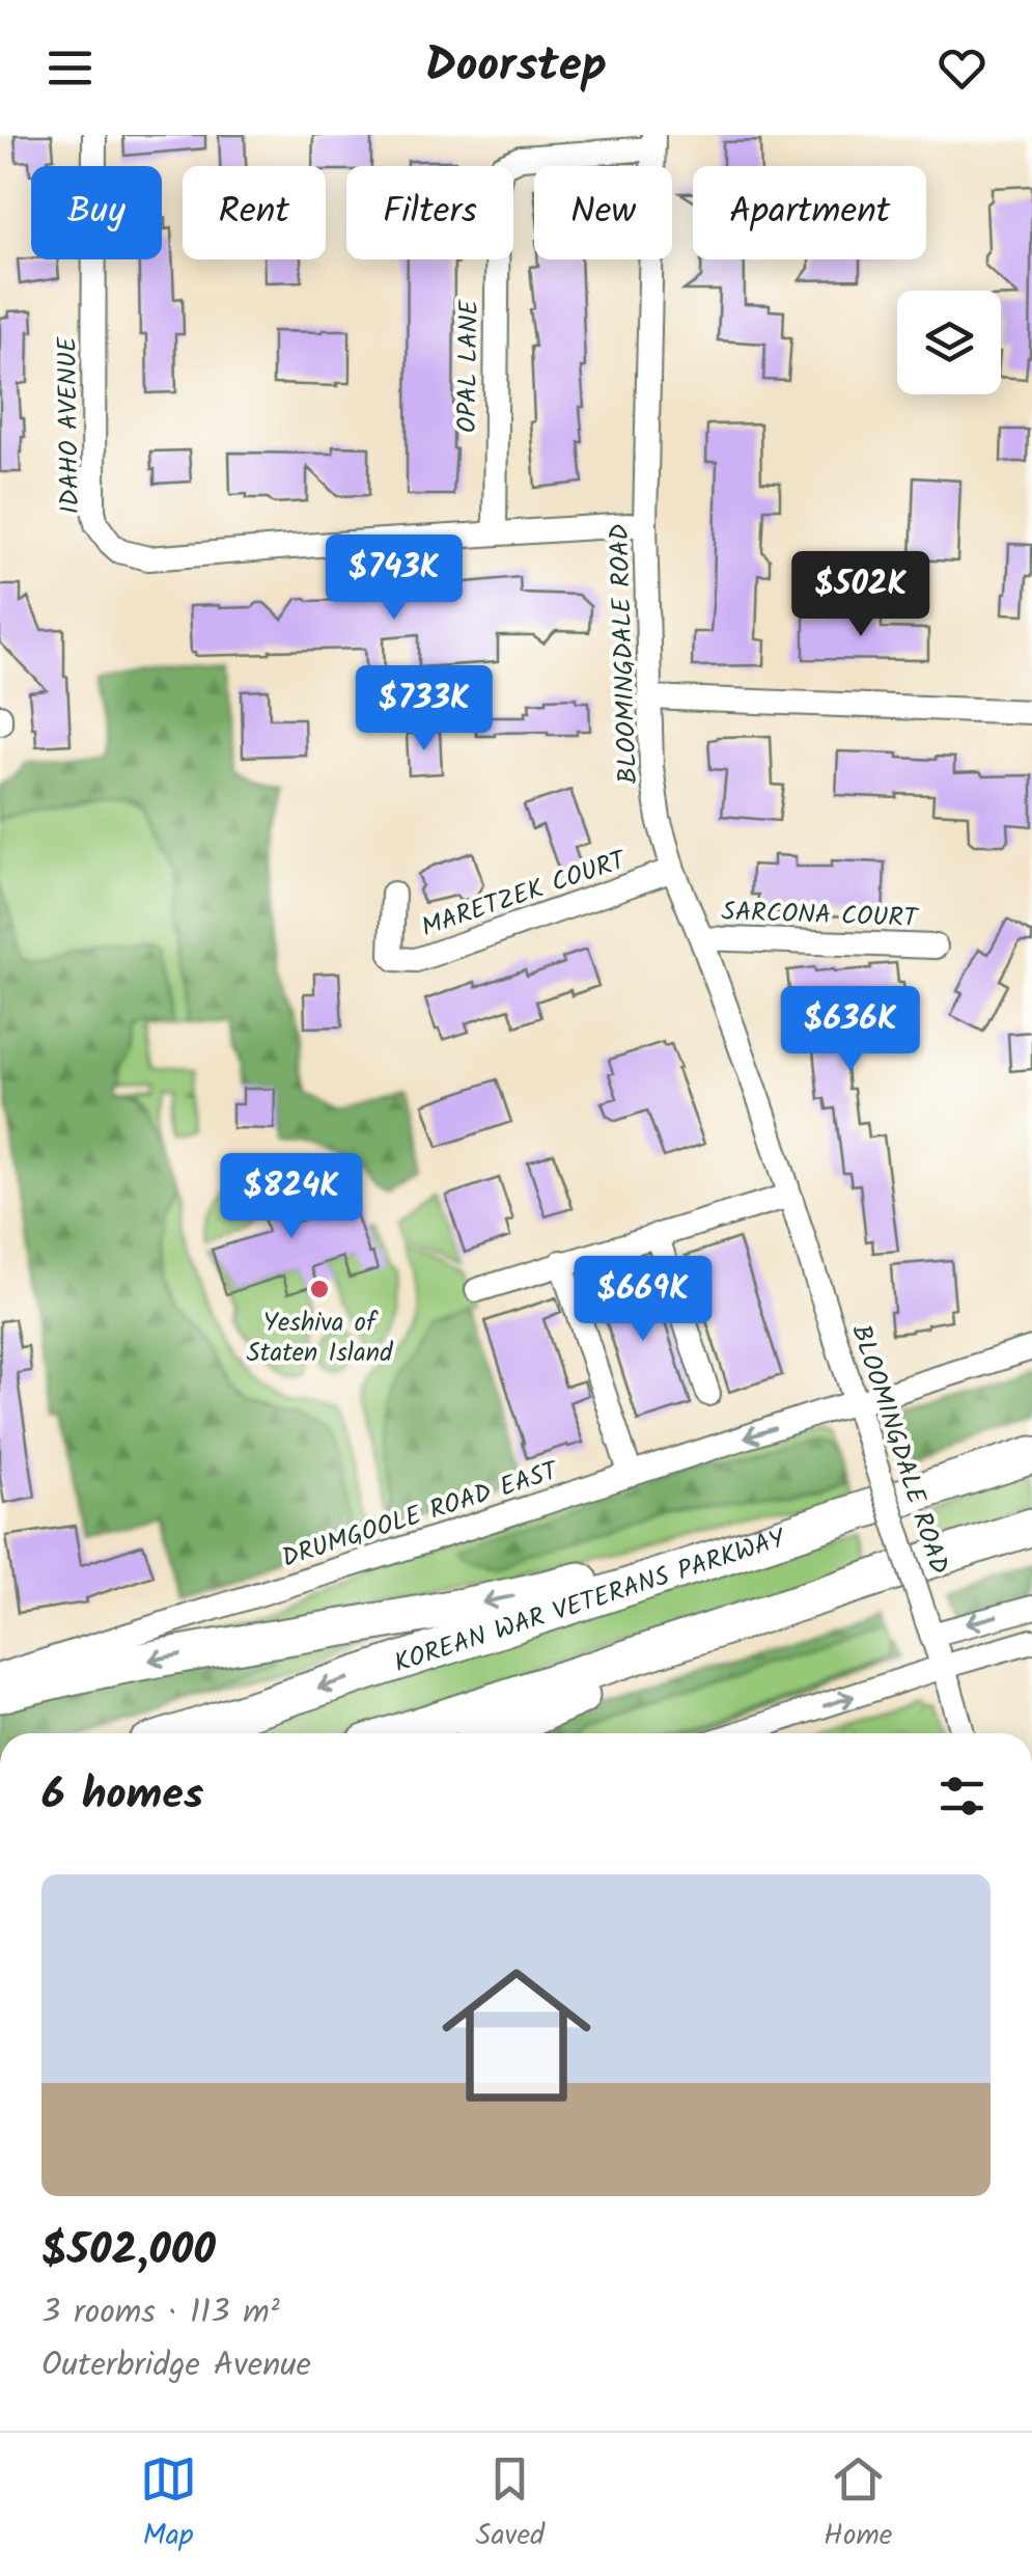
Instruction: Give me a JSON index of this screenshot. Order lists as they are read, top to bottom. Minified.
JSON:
{"streets":{"highway":["KOREAN WAR VETERANS PARKWAY"],"street":["OPAL LANE","IDAHO AVENUE","BLOOMINGDALE ROAD","MARETZEK COURT","SARCONA COURT","DRUMGOOLE ROAD EAST"]},"crossings":[["OPAL LANE","IDAHO AVENUE"],["OPAL LANE","BLOOMINGDALE ROAD"],["IDAHO AVENUE","BLOOMINGDALE ROAD"],["BLOOMINGDALE ROAD","MARETZEK COURT"],["BLOOMINGDALE ROAD","SARCONA COURT"],["BLOOMINGDALE ROAD","DRUMGOOLE ROAD EAST"]],"places":["Yeshiva of Staten Island"],"page":{"header":"Doorstep","chip":["Buy","Rent","Filters","New","Apartment"],"price":["$743K","$502K","$733K","$636K","$824K","$669K"],"heading":"6 homes","list":[{"name":"$502,000","note":"3 rooms · 113 m² · Outerbridge Avenue"}],"tabs":["Map","Saved","Home"]}}
